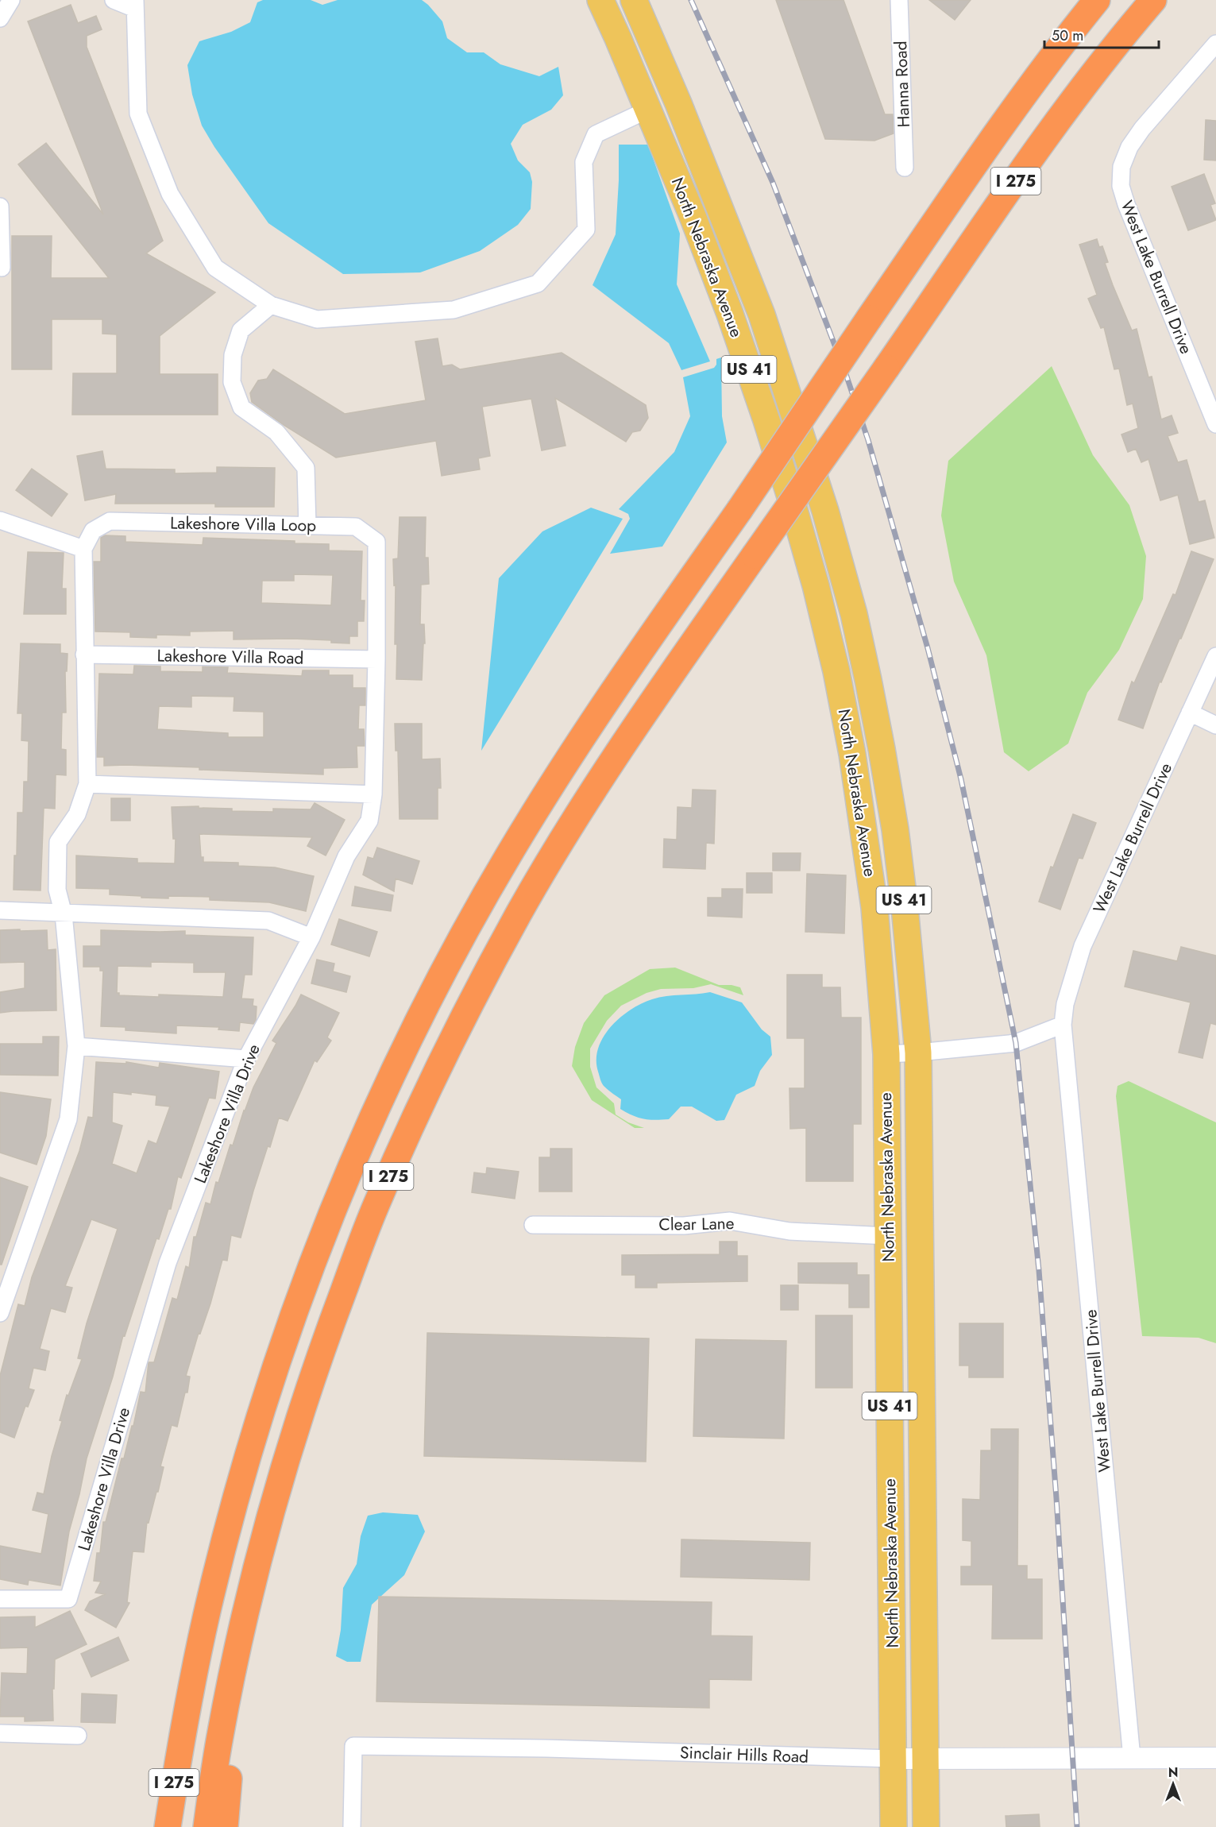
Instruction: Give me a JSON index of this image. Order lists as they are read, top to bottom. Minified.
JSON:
{"streets":{"highway":["I 275"],"main road":["North Nebraska Avenue","US 41"],"street":["Hanna Road","West Lake Burrell Drive","Lakeshore Villa Loop","Lakeshore Villa Road","Lakeshore Villa Drive","Clear Lane","Sinclair Hills Road"]},"crossings":[["North Nebraska Avenue","Clear Lane"],["North Nebraska Avenue","Sinclair Hills Road"],["West Lake Burrell Drive","Sinclair Hills Road"],["Lakeshore Villa Loop","Lakeshore Villa Road"],["Lakeshore Villa Loop","Lakeshore Villa Drive"]],"scale_bar":"50 m","north":"top"}
